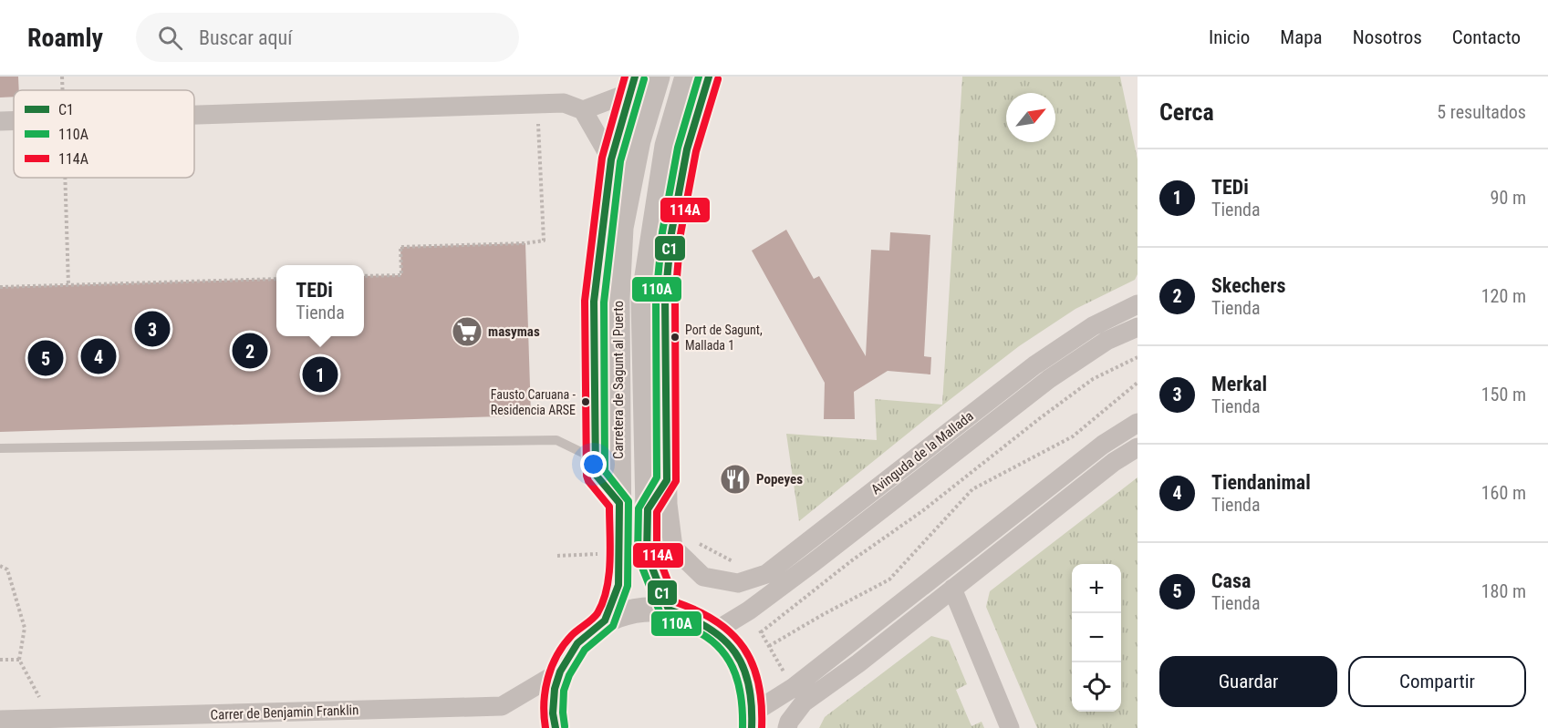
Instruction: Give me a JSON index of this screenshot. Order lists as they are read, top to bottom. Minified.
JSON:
{"streets":{"street":["Carretera de Sagunt al Puerto","Avinguda de la Mallada","Carrer de Benjamin Franklin"]},"places":{"supermarket":["masymas"],"other":["Port de Sagunt, Mallada 1","Fausto Caruana - Residencia ARSE"],"restaurant":["Popeyes"]},"lines":["transit line C1","transit line 110A","transit line 114A"],"legend":["C1","110A","114A"],"north":"top right","page":{"header":"Roamly","search":"Buscar aquí","nav":["Inicio","Mapa","Nosotros","Contacto"],"heading":["Cerca","5 resultados"],"list":[{"mark":"1","name":"TEDi","note":"Tienda","value":"90 m"},{"mark":"2","name":"Skechers","note":"Tienda","value":"120 m"},{"mark":"3","name":"Merkal","note":"Tienda","value":"150 m"},{"mark":"4","name":"Tiendanimal","note":"Tienda","value":"160 m"},{"mark":"5","name":"Casa","note":"Tienda","value":"180 m"}],"popup":["TEDi","Tienda"],"pins":["3","2","4","5","1"],"map_buttons":["+","−"],"buttons":["Guardar","Compartir"]}}
